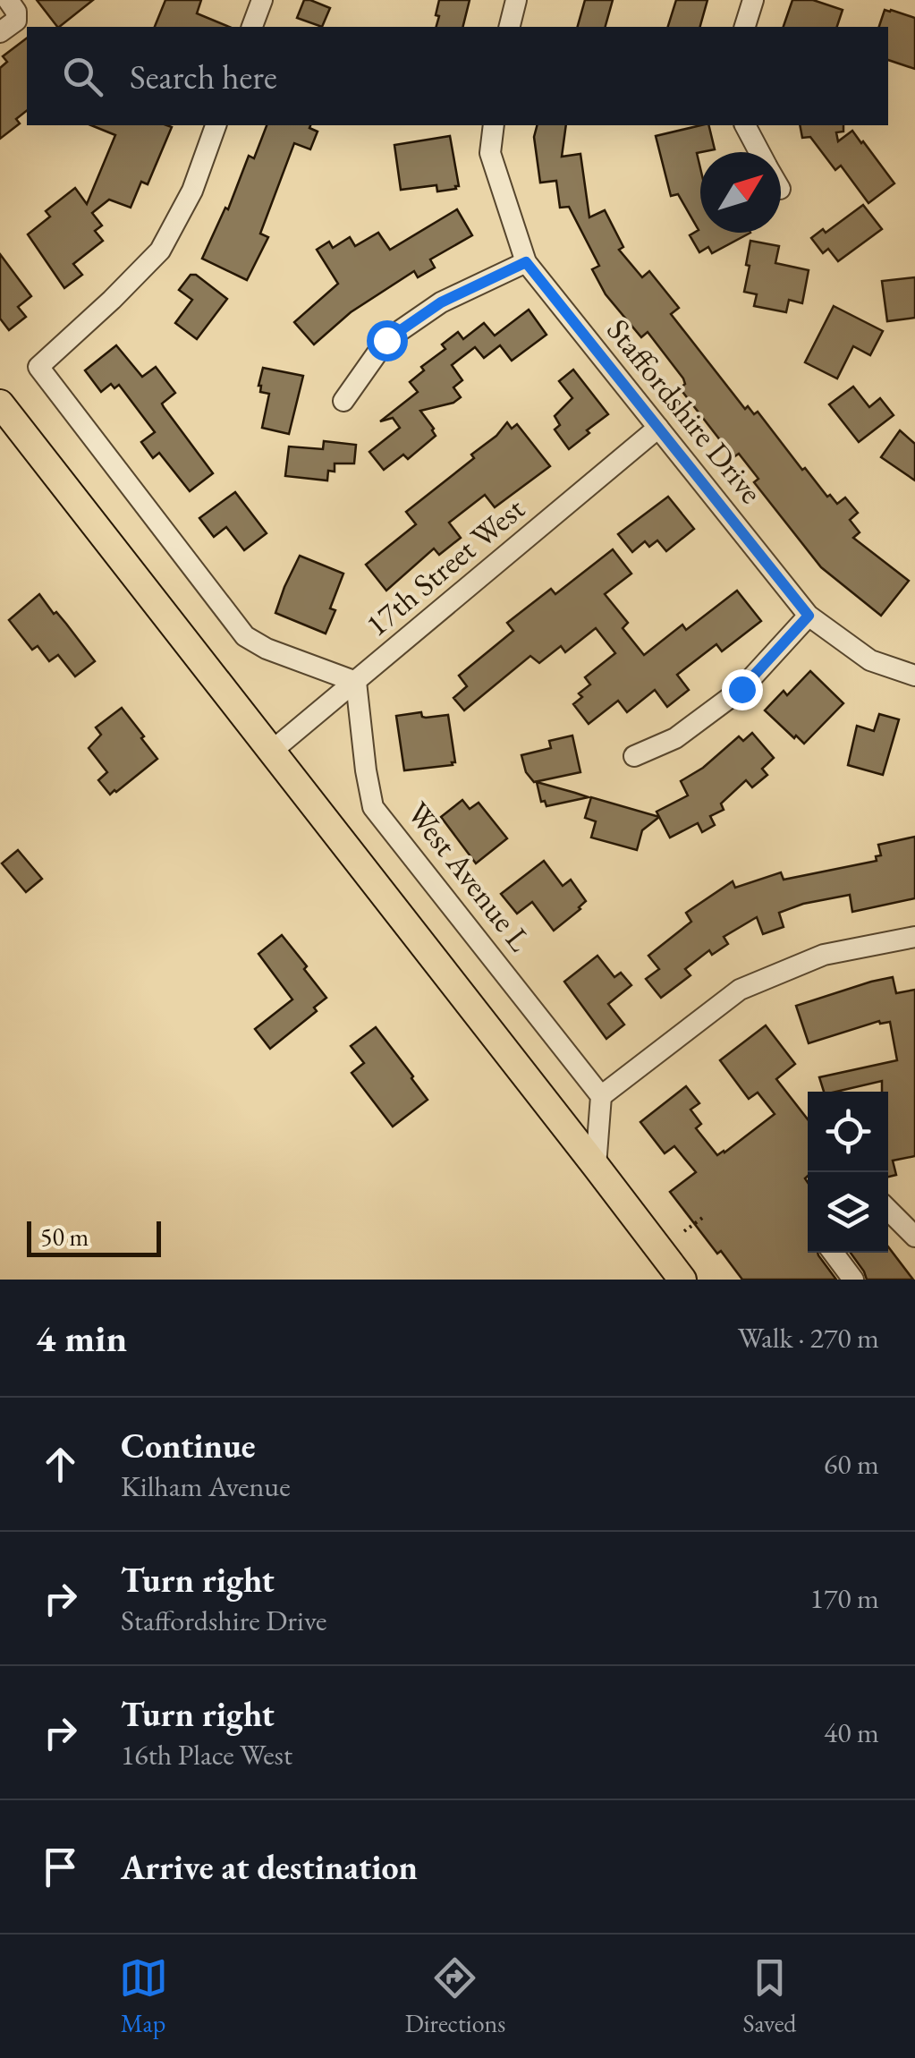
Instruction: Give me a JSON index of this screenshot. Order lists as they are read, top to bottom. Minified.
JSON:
{"streets":{"street":["Staffordshire Drive","17th Street West","West Avenue L"]},"crossings":[["Staffordshire Drive","17th Street West"],["17th Street West","West Avenue L"]],"scale_bar":"50 m","north":"top right","page":{"search":"Search here","scale":"50 m","heading":["4 min","Walk · 270 m"],"list":[["Continue","Kilham Avenue","60 m"],["Turn right","Staffordshire Drive","170 m"],["Turn right","16th Place West","40 m"],"Arrive at destination"],"nav":["Map","Directions","Saved"]}}
